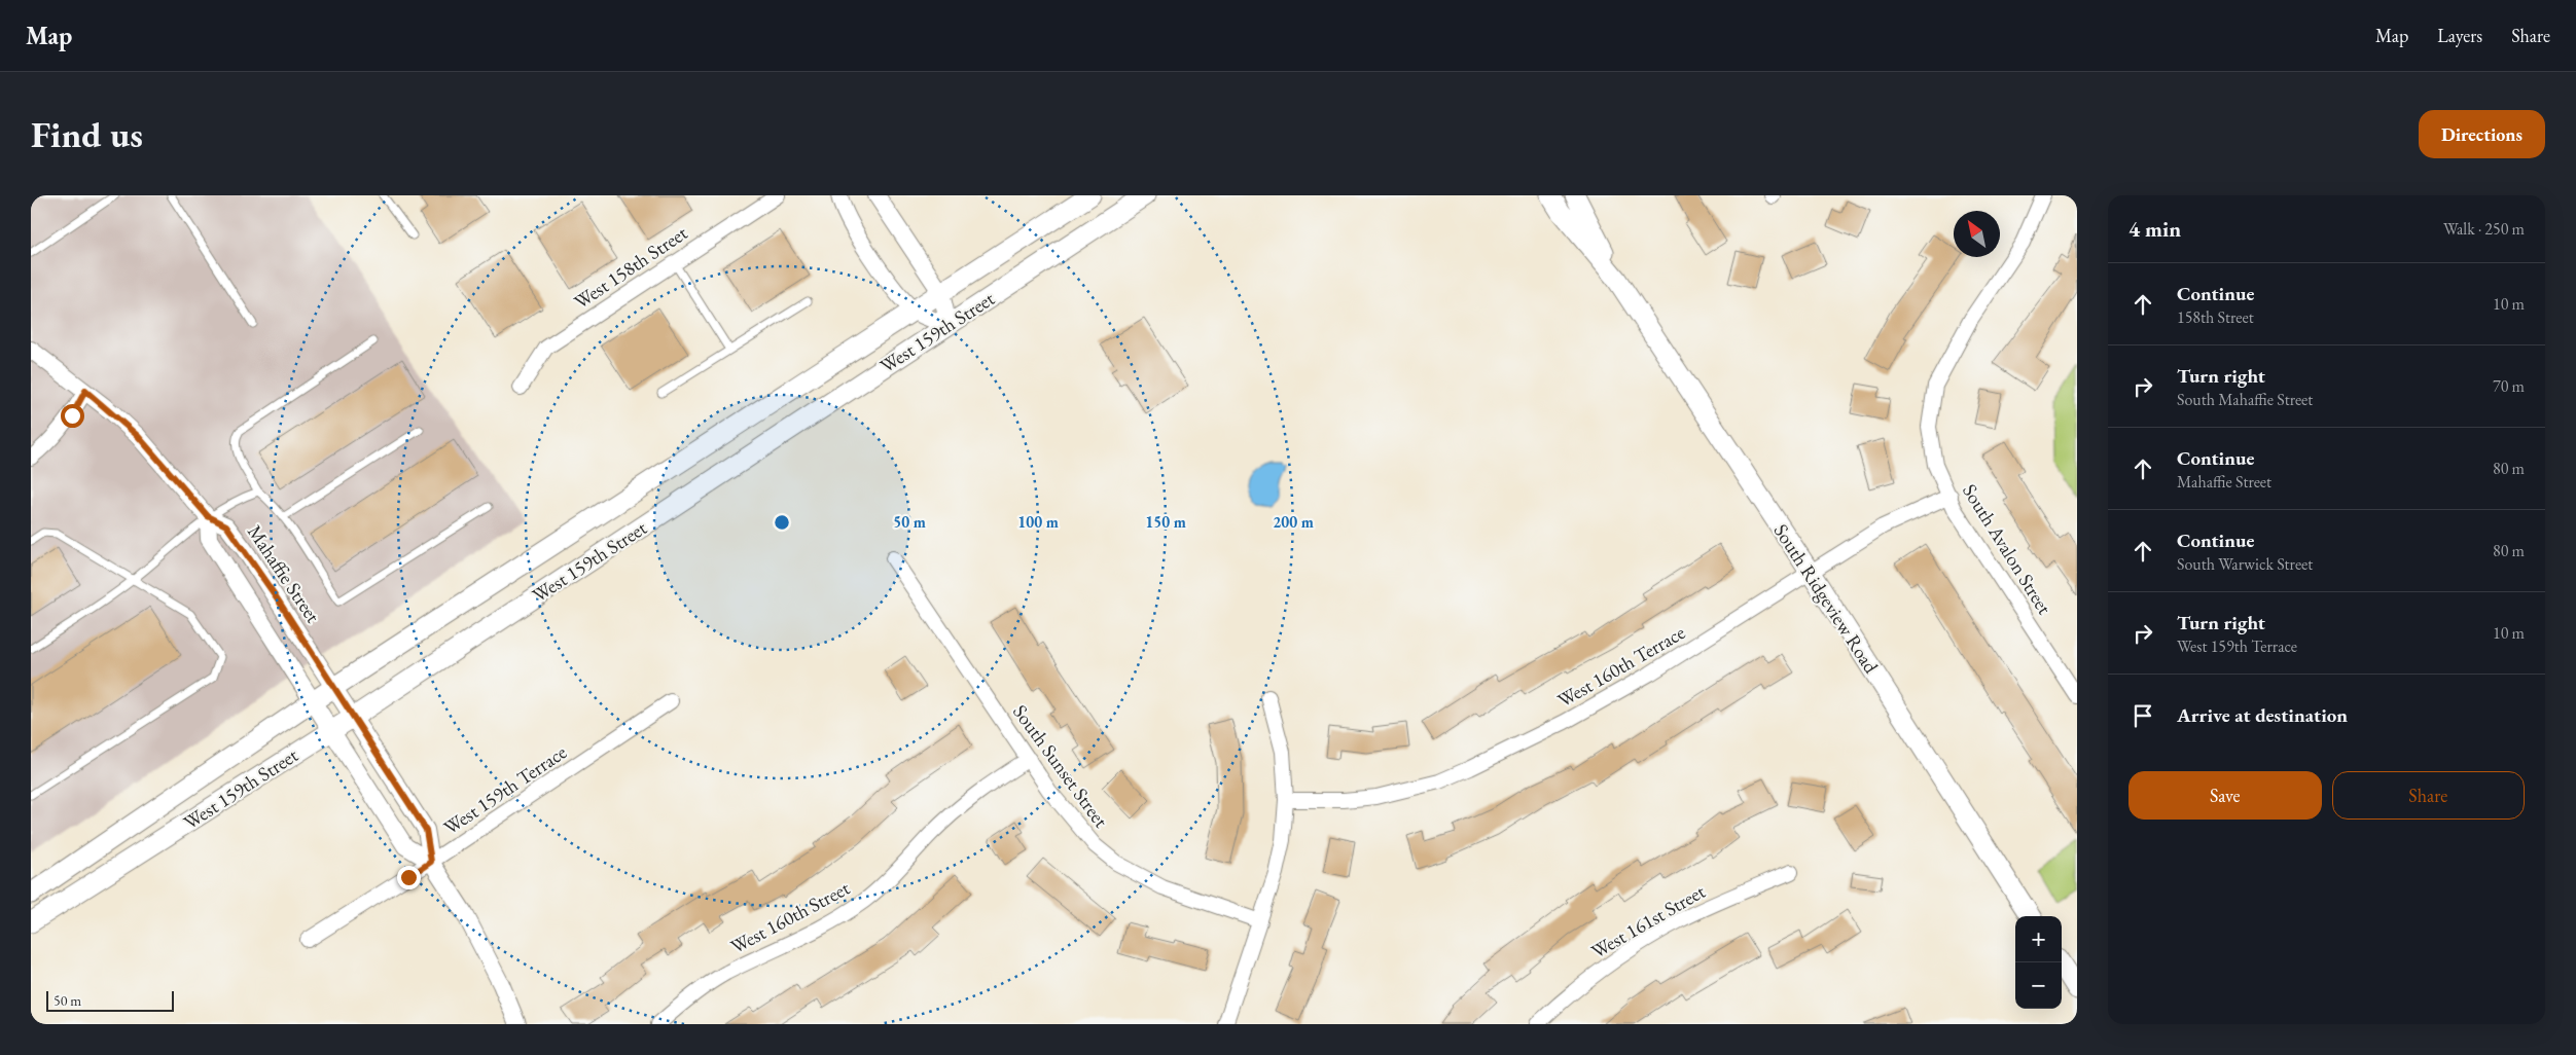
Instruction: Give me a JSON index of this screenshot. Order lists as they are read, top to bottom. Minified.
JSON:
{"streets":{"main road":["West 159th Street","South Ridgeview Road"],"street":["West 158th Street","South Avalon Street","Mahaffie Street","West 160th Terrace","South Sunset Street","West 159th Terrace","West 160th Street","West 161st Street"]},"crossings":[["West 159th Street","Mahaffie Street"],["South Avalon Street","West 160th Terrace"],["Mahaffie Street","West 159th Terrace"],["South Ridgeview Road","West 160th Terrace"],["South Sunset Street","West 160th Street"]],"scale_bar":"50 m","north":"top left","page":{"header":"Map","nav":["Map","Layers","Share"],"buttons":["Directions",["Save","Share"]],"title":"Find us","heading":["4 min","Walk · 250 m"],"list":[["Continue","158th Street","10 m"],["Turn right","South Mahaffie Street","70 m"],["Continue","Mahaffie Street","80 m"],["Continue","South Warwick Street","80 m"],["Turn right","West 159th Terrace","10 m"],"Arrive at destination"],"map_buttons":["+","−"],"scale":"50 m"},"rings":["50 m","100 m","150 m","200 m"]}
